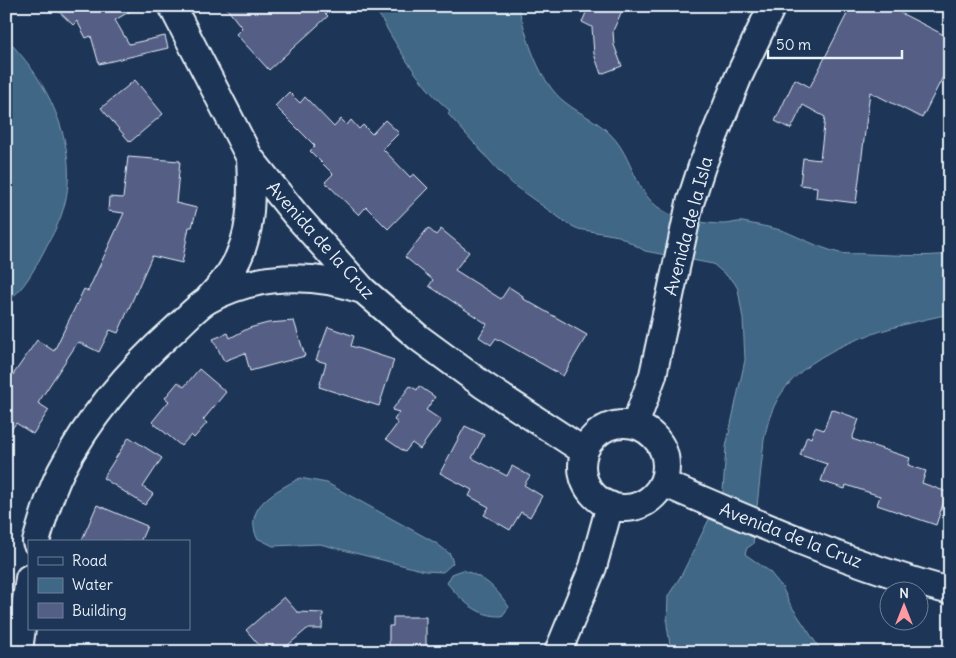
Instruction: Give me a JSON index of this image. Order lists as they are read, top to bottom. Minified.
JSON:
{"streets":{"street":["Avenida de la Isla","Avenida de la Cruz"]},"crossings":[["Avenida de la Isla","Avenida de la Cruz"]],"legend":["Road","Water","Building"],"scale_bar":"50 m","north":"top"}
